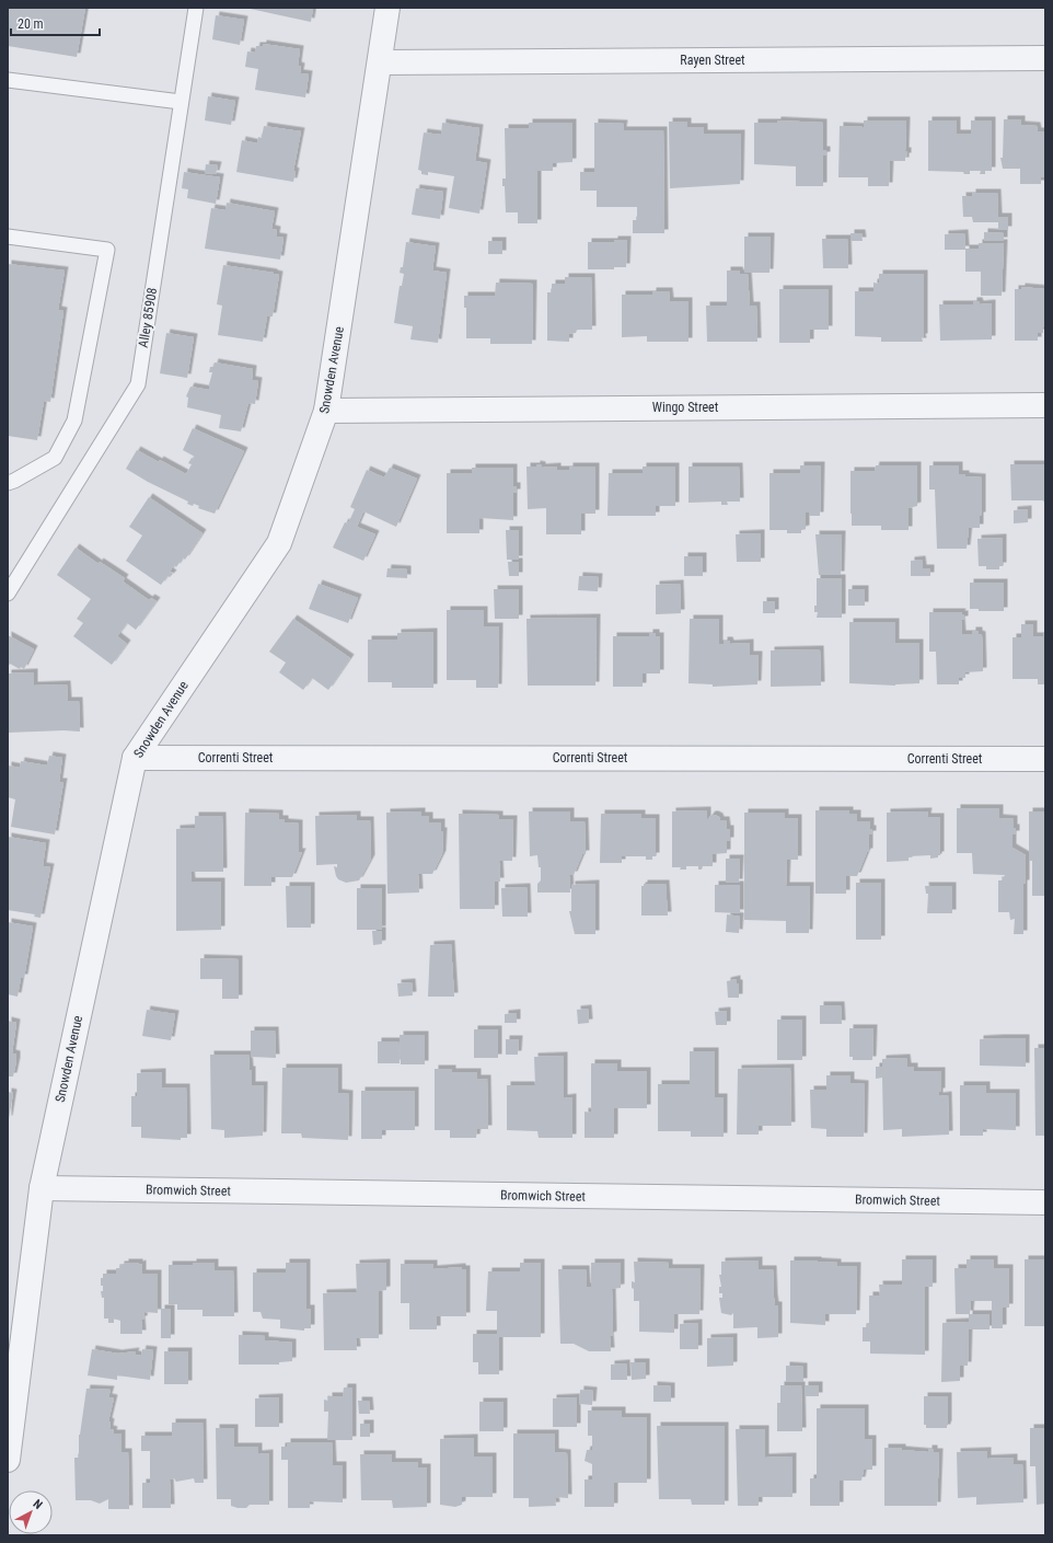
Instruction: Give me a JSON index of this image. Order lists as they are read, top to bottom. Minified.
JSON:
{"streets":{"street":["Rayen Street","Snowden Avenue","Wingo Street","Correnti Street","Bromwich Street"],"lane":["Alley 85908"]},"crossings":[["Rayen Street","Snowden Avenue"],["Snowden Avenue","Wingo Street"],["Snowden Avenue","Correnti Street"],["Snowden Avenue","Bromwich Street"]],"scale_bar":"20 m","north":"top right"}
